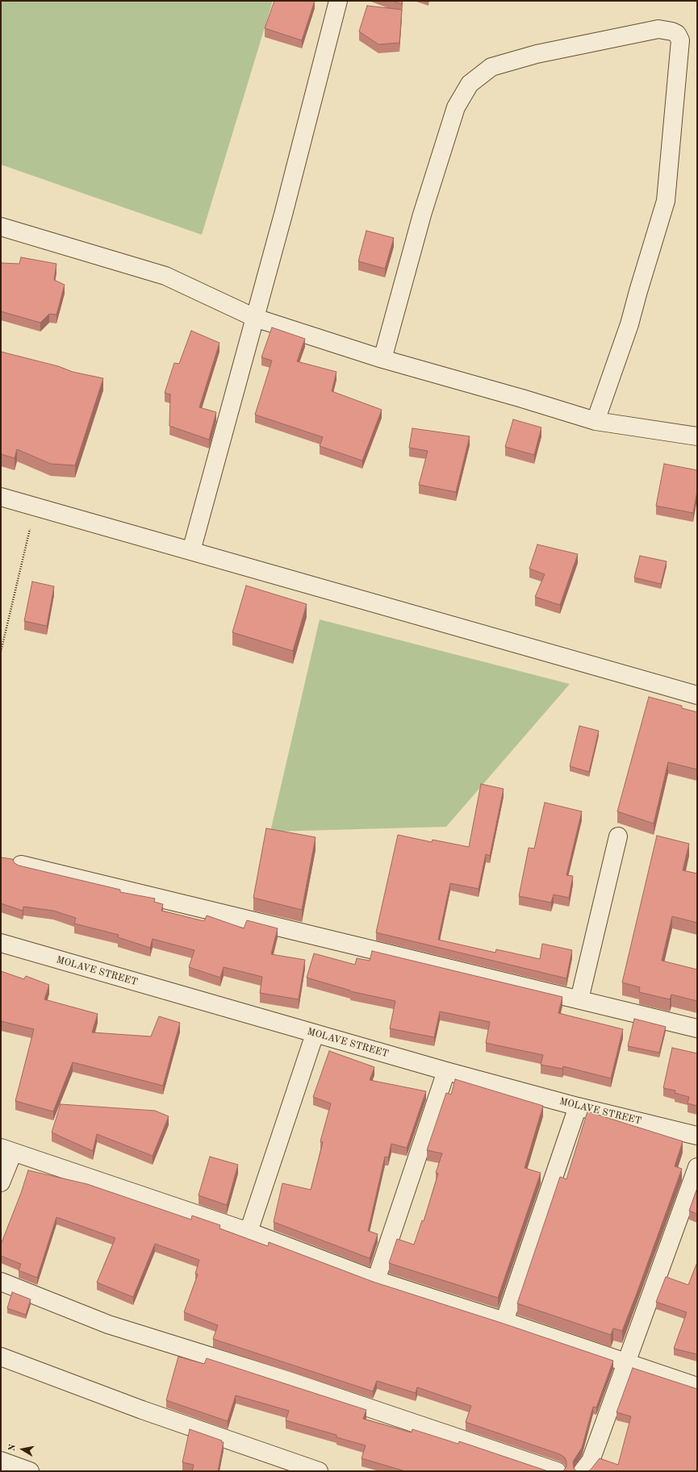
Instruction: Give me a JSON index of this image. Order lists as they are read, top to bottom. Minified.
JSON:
{"streets":{"street":["MOLAVE STREET"]},"north":"left"}
